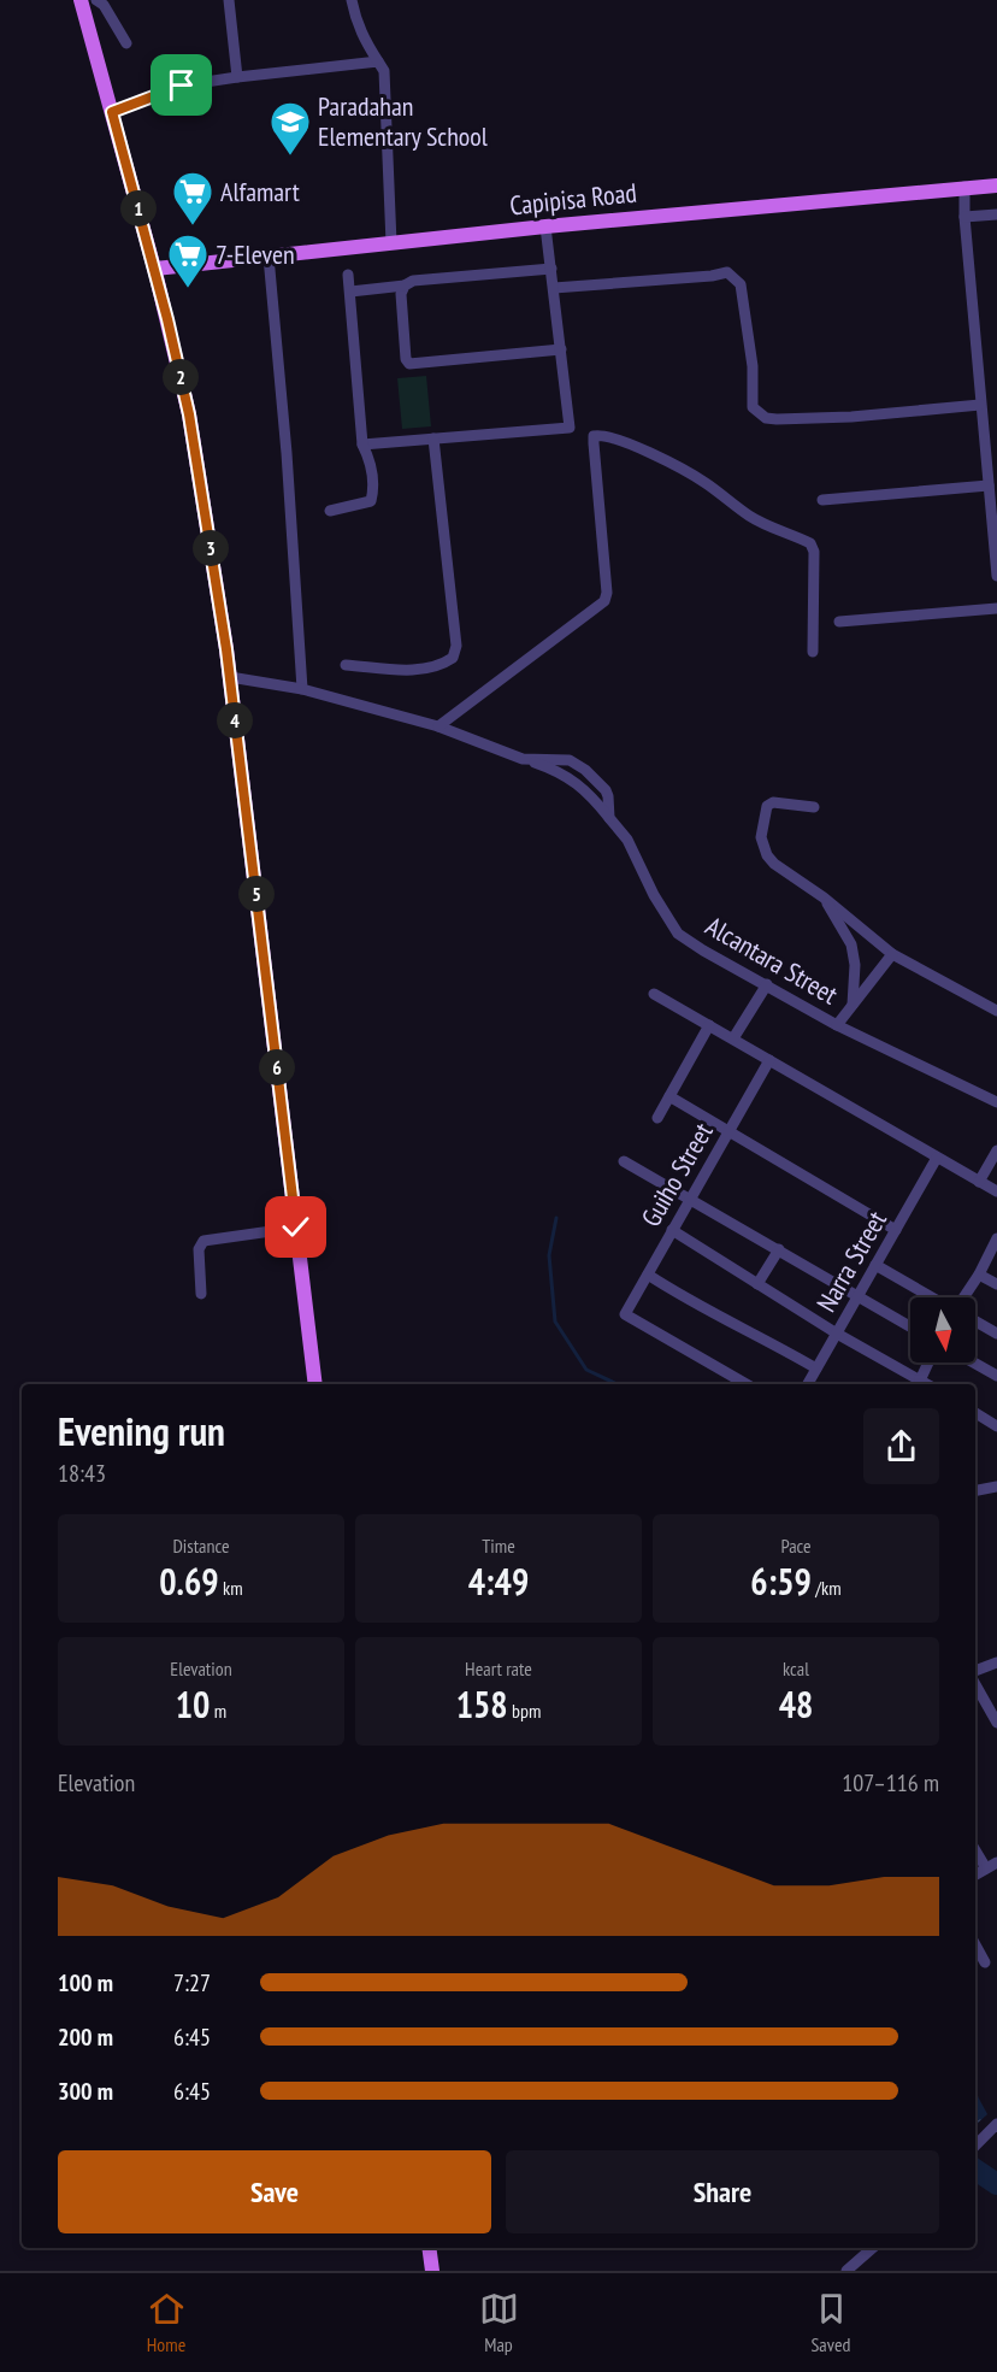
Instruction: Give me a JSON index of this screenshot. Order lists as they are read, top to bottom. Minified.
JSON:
{"streets":{"main road":["Capipisa Road"],"street":["Alcantara Street","Guiho Street","Narra Street"]},"places":{"school or university":["Paradahan Elementary School"],"supermarket":["Alfamart","7-Eleven"]},"north":"bottom","page":{"pins":["1","2","3","4","5","6"],"heading":["Evening run","18:43"],"stats":[["Distance","0.69 km"],["Time","4:49"],["Pace","6:59 /km"],["Elevation","10 m"],["Heart rate","158 bpm"],["kcal","48"]],"chart":["Elevation","107–116 m"],"list":[{"name":"100 m","note":"7:27"},{"name":"200 m","note":"6:45"},{"name":"300 m","note":"6:45"}],"buttons":["Save","Share"],"tabs":["Home","Map","Saved"]}}
